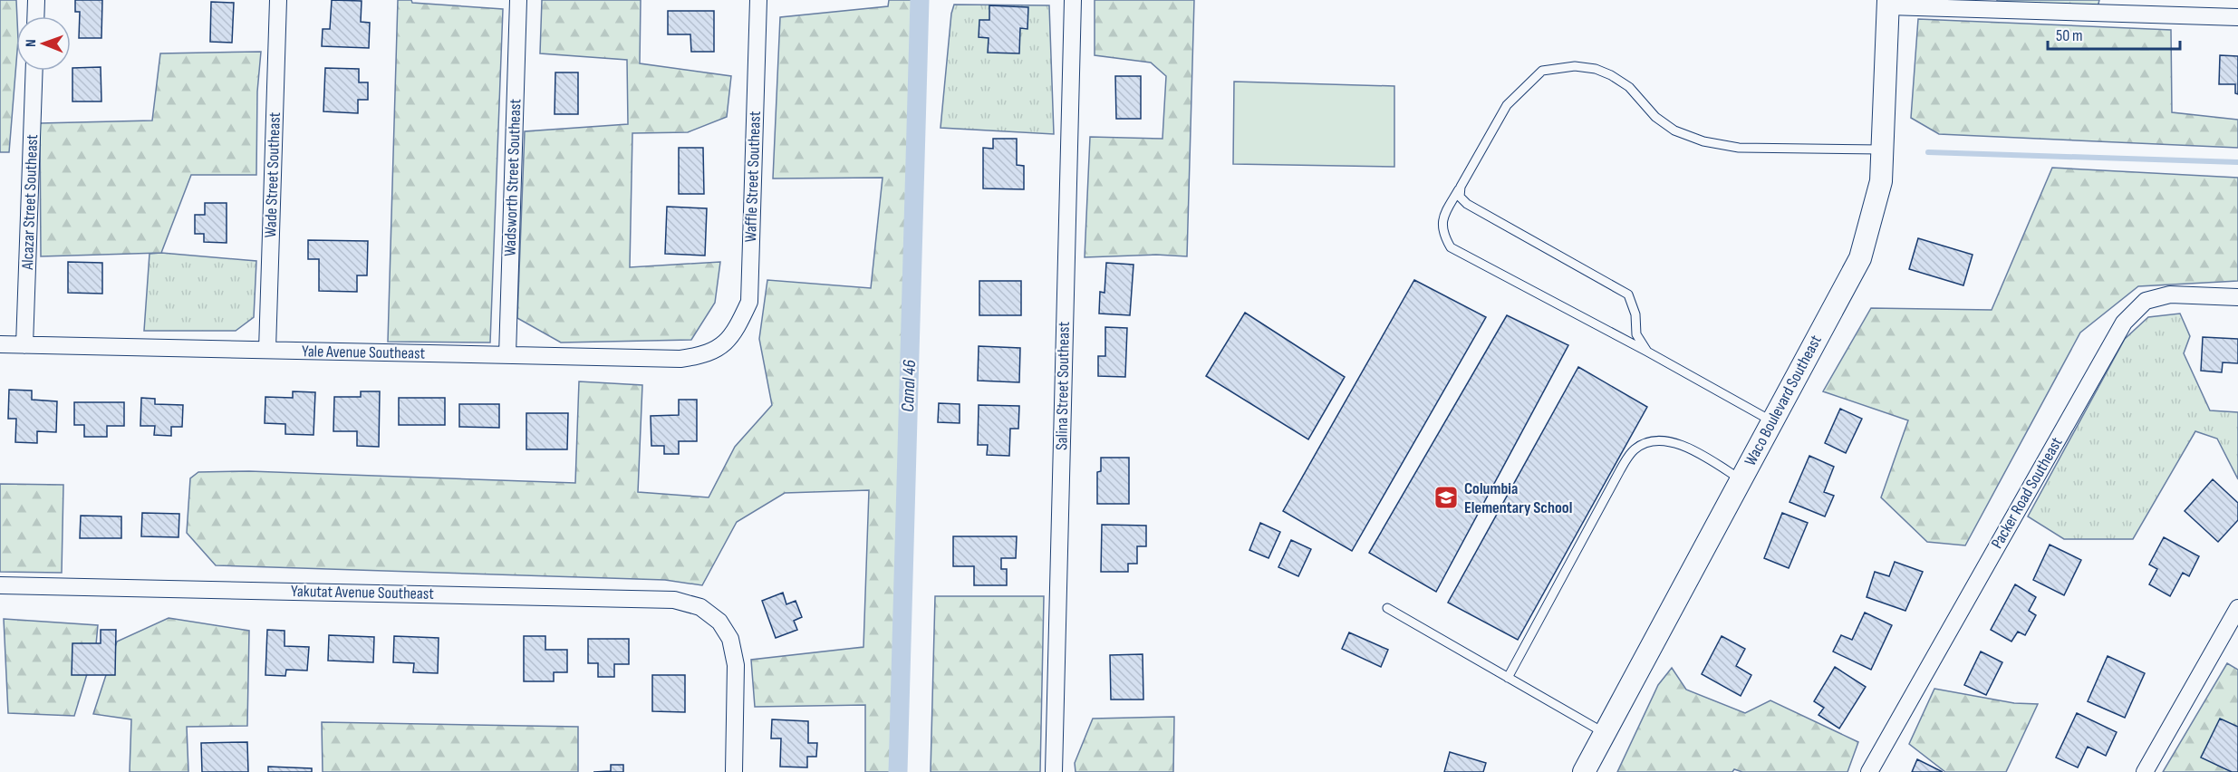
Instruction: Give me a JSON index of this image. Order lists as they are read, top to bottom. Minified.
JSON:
{"streets":{"street":["Wade Street Southeast","Waffle Street Southeast","Wadsworth Street Southeast","Alcazar Street Southeast","Yale Avenue Southeast","Salina Street Southeast","Waco Boulevard Southeast","Packer Road Southeast","Yakutat Avenue Southeast"]},"crossings":[["Wade Street Southeast","Yale Avenue Southeast"],["Waffle Street Southeast","Yale Avenue Southeast"],["Wadsworth Street Southeast","Yale Avenue Southeast"],["Alcazar Street Southeast","Yale Avenue Southeast"]],"water":["Canal 46"],"places":{"school or university":["Columbia Elementary School"]},"scale_bar":"50 m","north":"left"}
